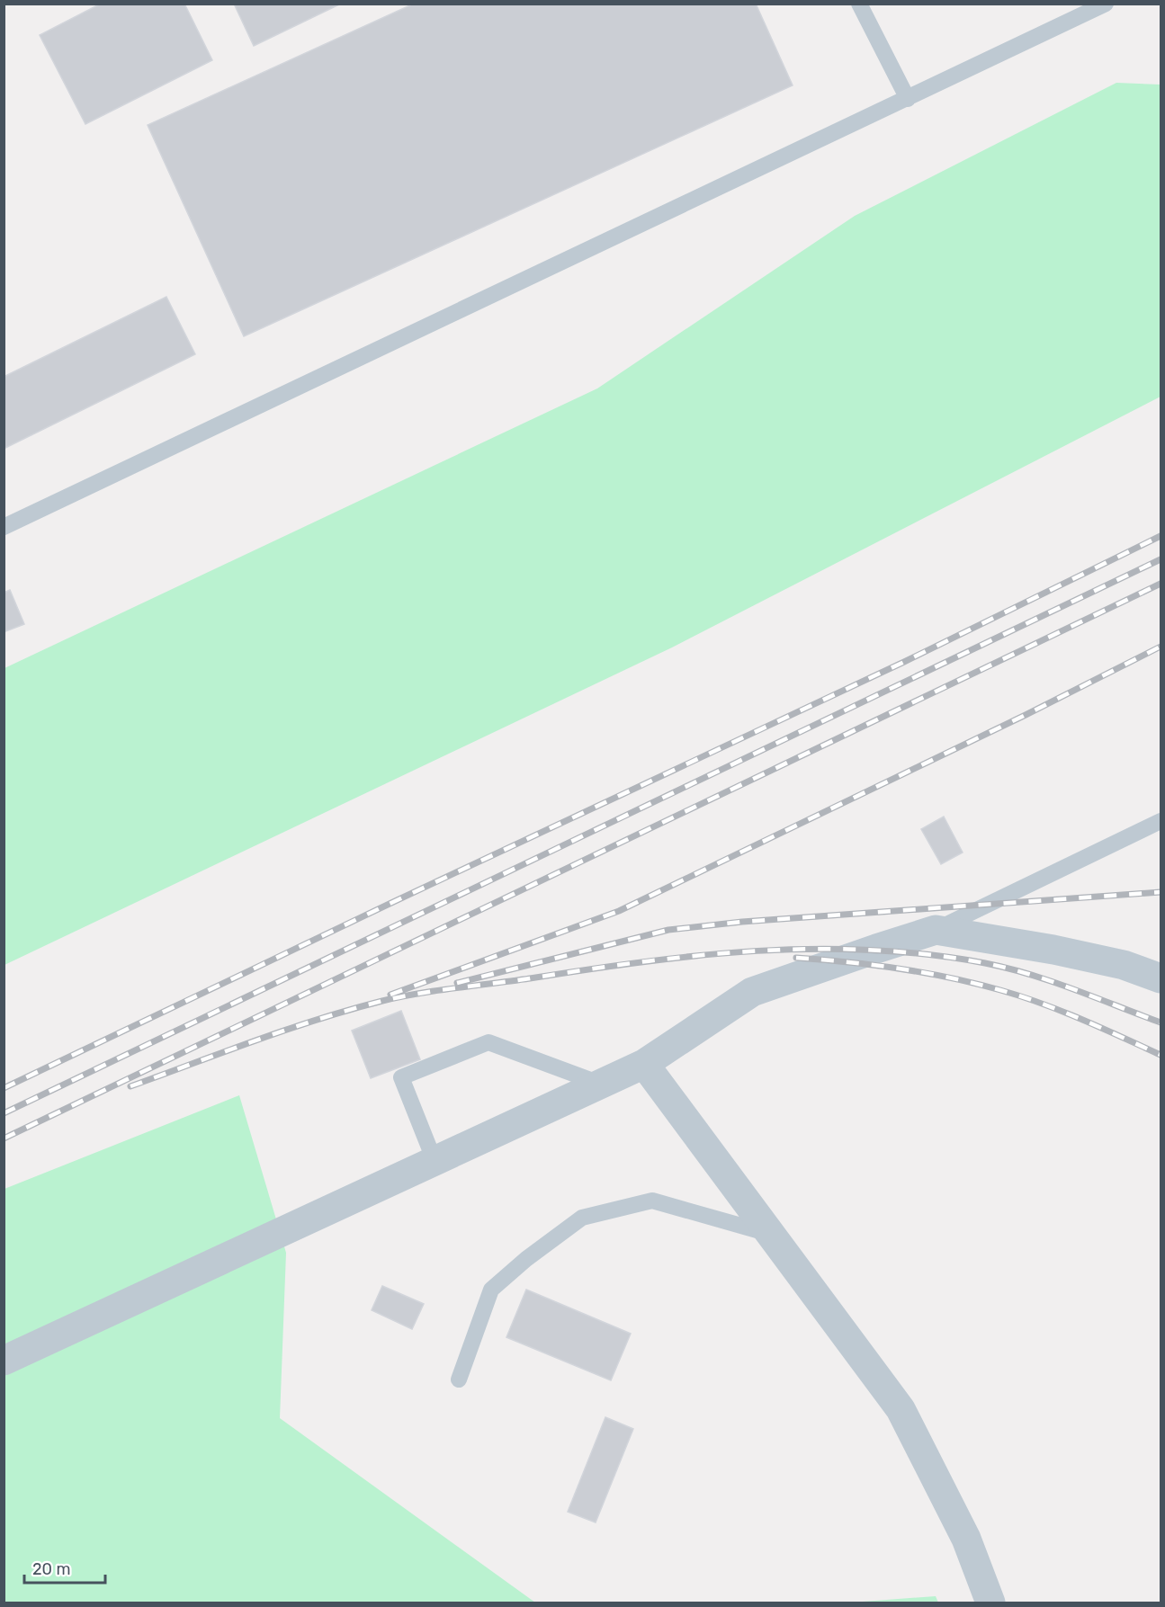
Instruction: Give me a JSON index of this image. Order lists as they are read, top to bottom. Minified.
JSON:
{"scale_bar":"20 m"}
